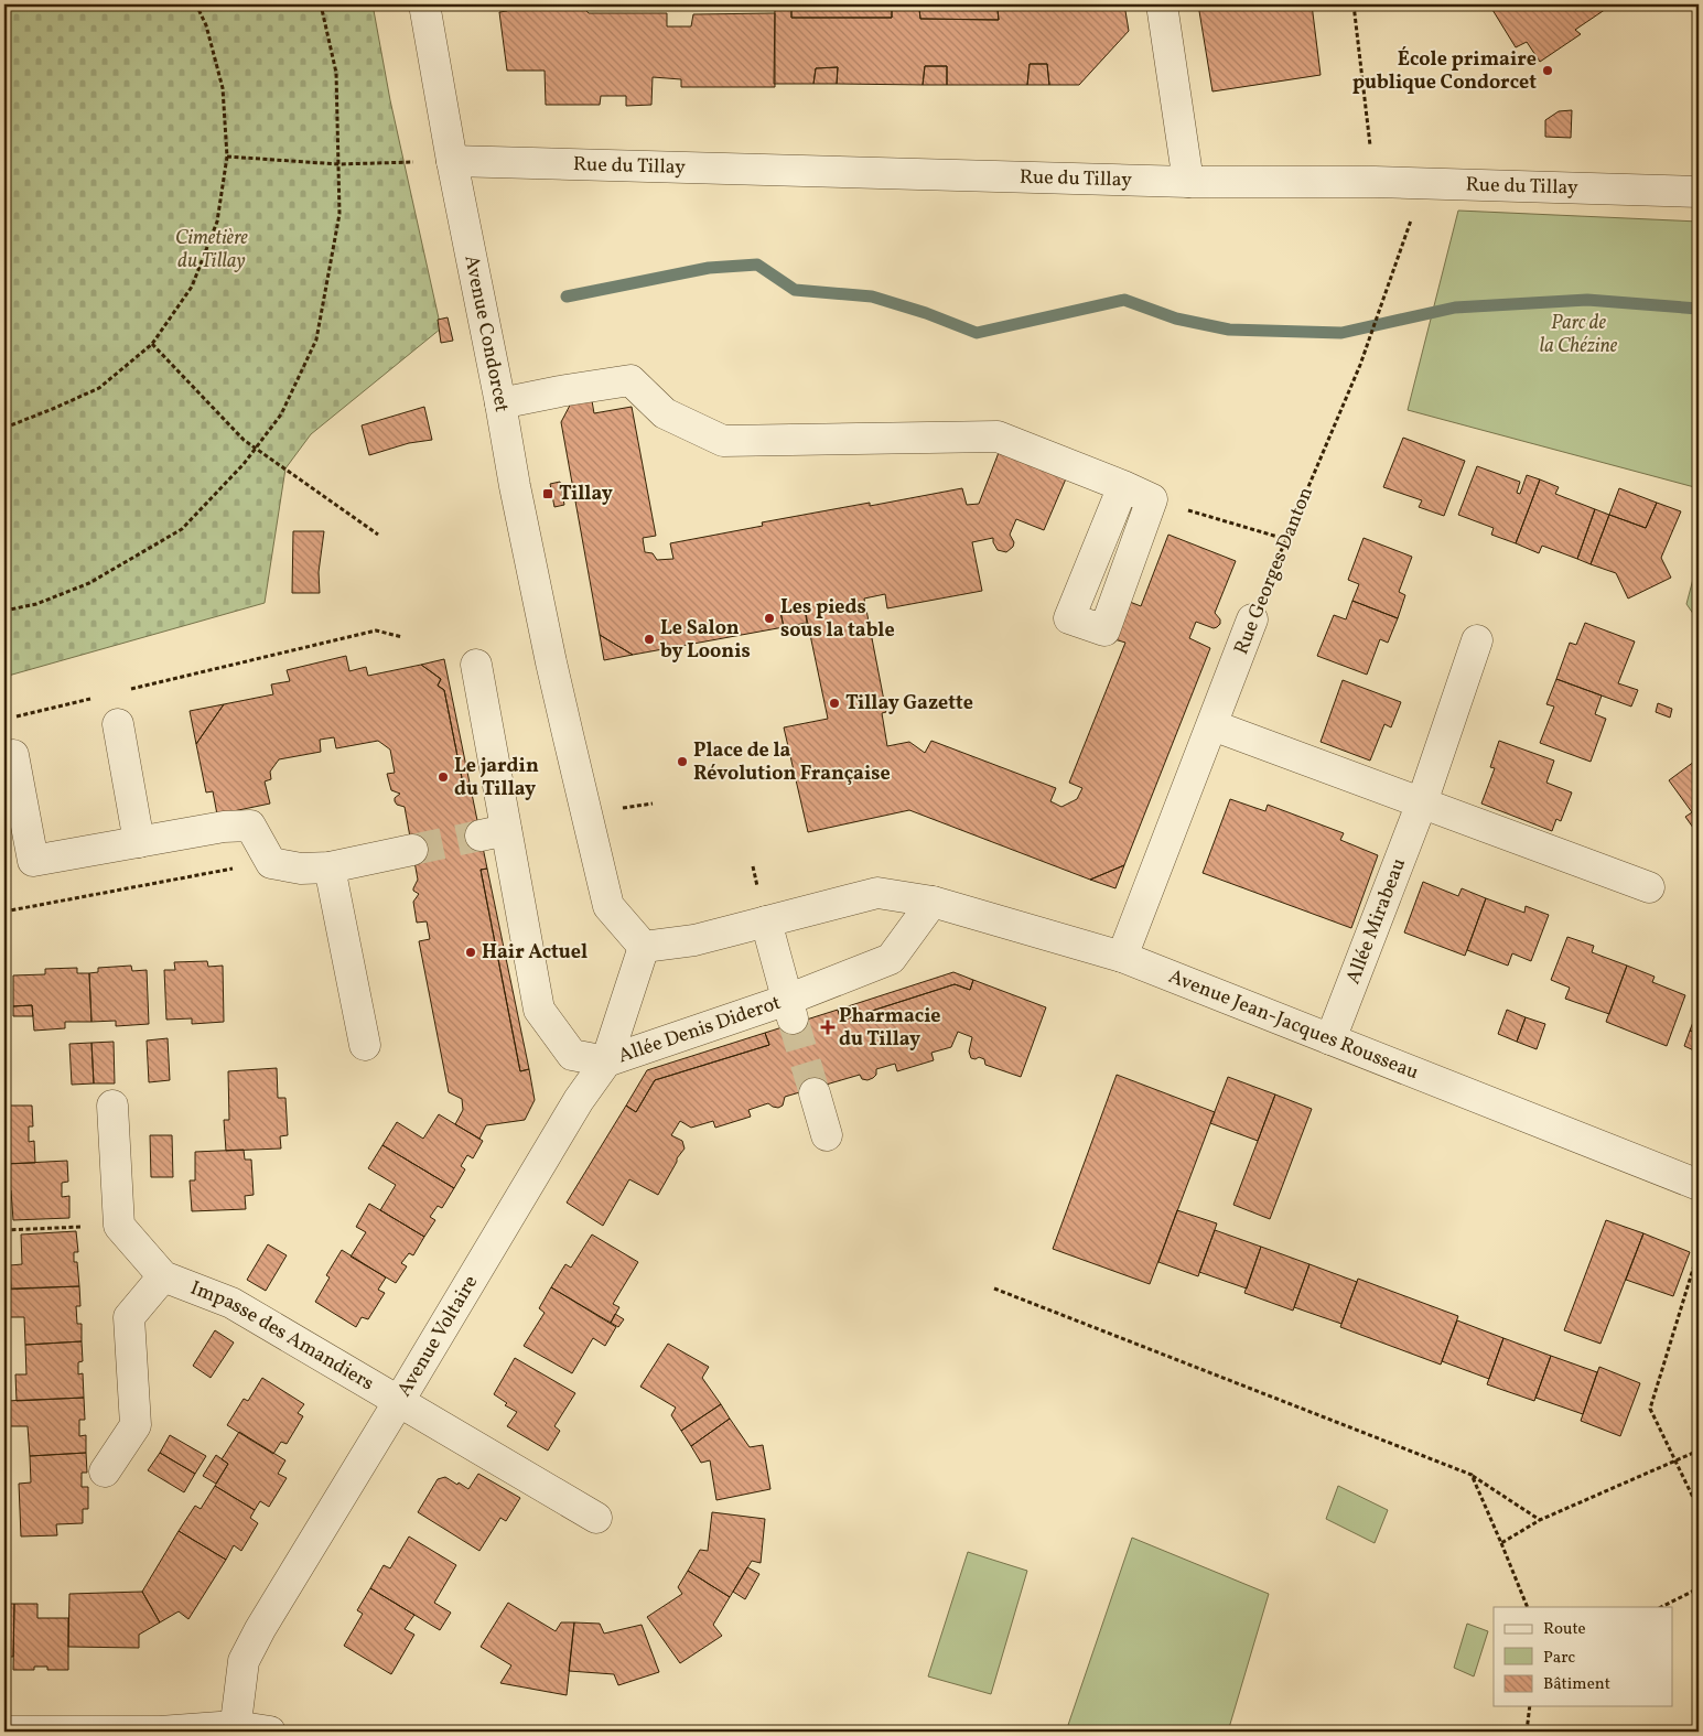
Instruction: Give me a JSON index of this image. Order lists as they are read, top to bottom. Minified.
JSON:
{"streets":{"street":["Rue du Tillay","Avenue Condorcet","Rue Georges Danton","Allée Mirabeau","Avenue Jean-Jacques Rousseau","Allée Denis Diderot","Impasse des Amandiers","Avenue Voltaire"]},"crossings":[["Rue du Tillay","Avenue Condorcet"],["Rue du Tillay","Rue Georges Danton"],["Avenue Condorcet","Avenue Voltaire"],["Rue Georges Danton","Avenue Jean-Jacques Rousseau"],["Allée Mirabeau","Avenue Jean-Jacques Rousseau"],["Avenue Jean-Jacques Rousseau","Allée Denis Diderot"],["Allée Denis Diderot","Avenue Voltaire"],["Impasse des Amandiers","Avenue Voltaire"]],"parks":["Cimetière du Tillay","Parc de la Chézine"],"places":{"other":["École primaire publique Condorcet","Les pieds sous la table","Le Salon by Loonis","Tillay Gazette","Place de la Révolution Française","Le jardin du Tillay","Hair Actuel"],"transit":["Tillay"],"health":["Pharmacie du Tillay"]},"legend":["Route","Parc","Bâtiment"]}
